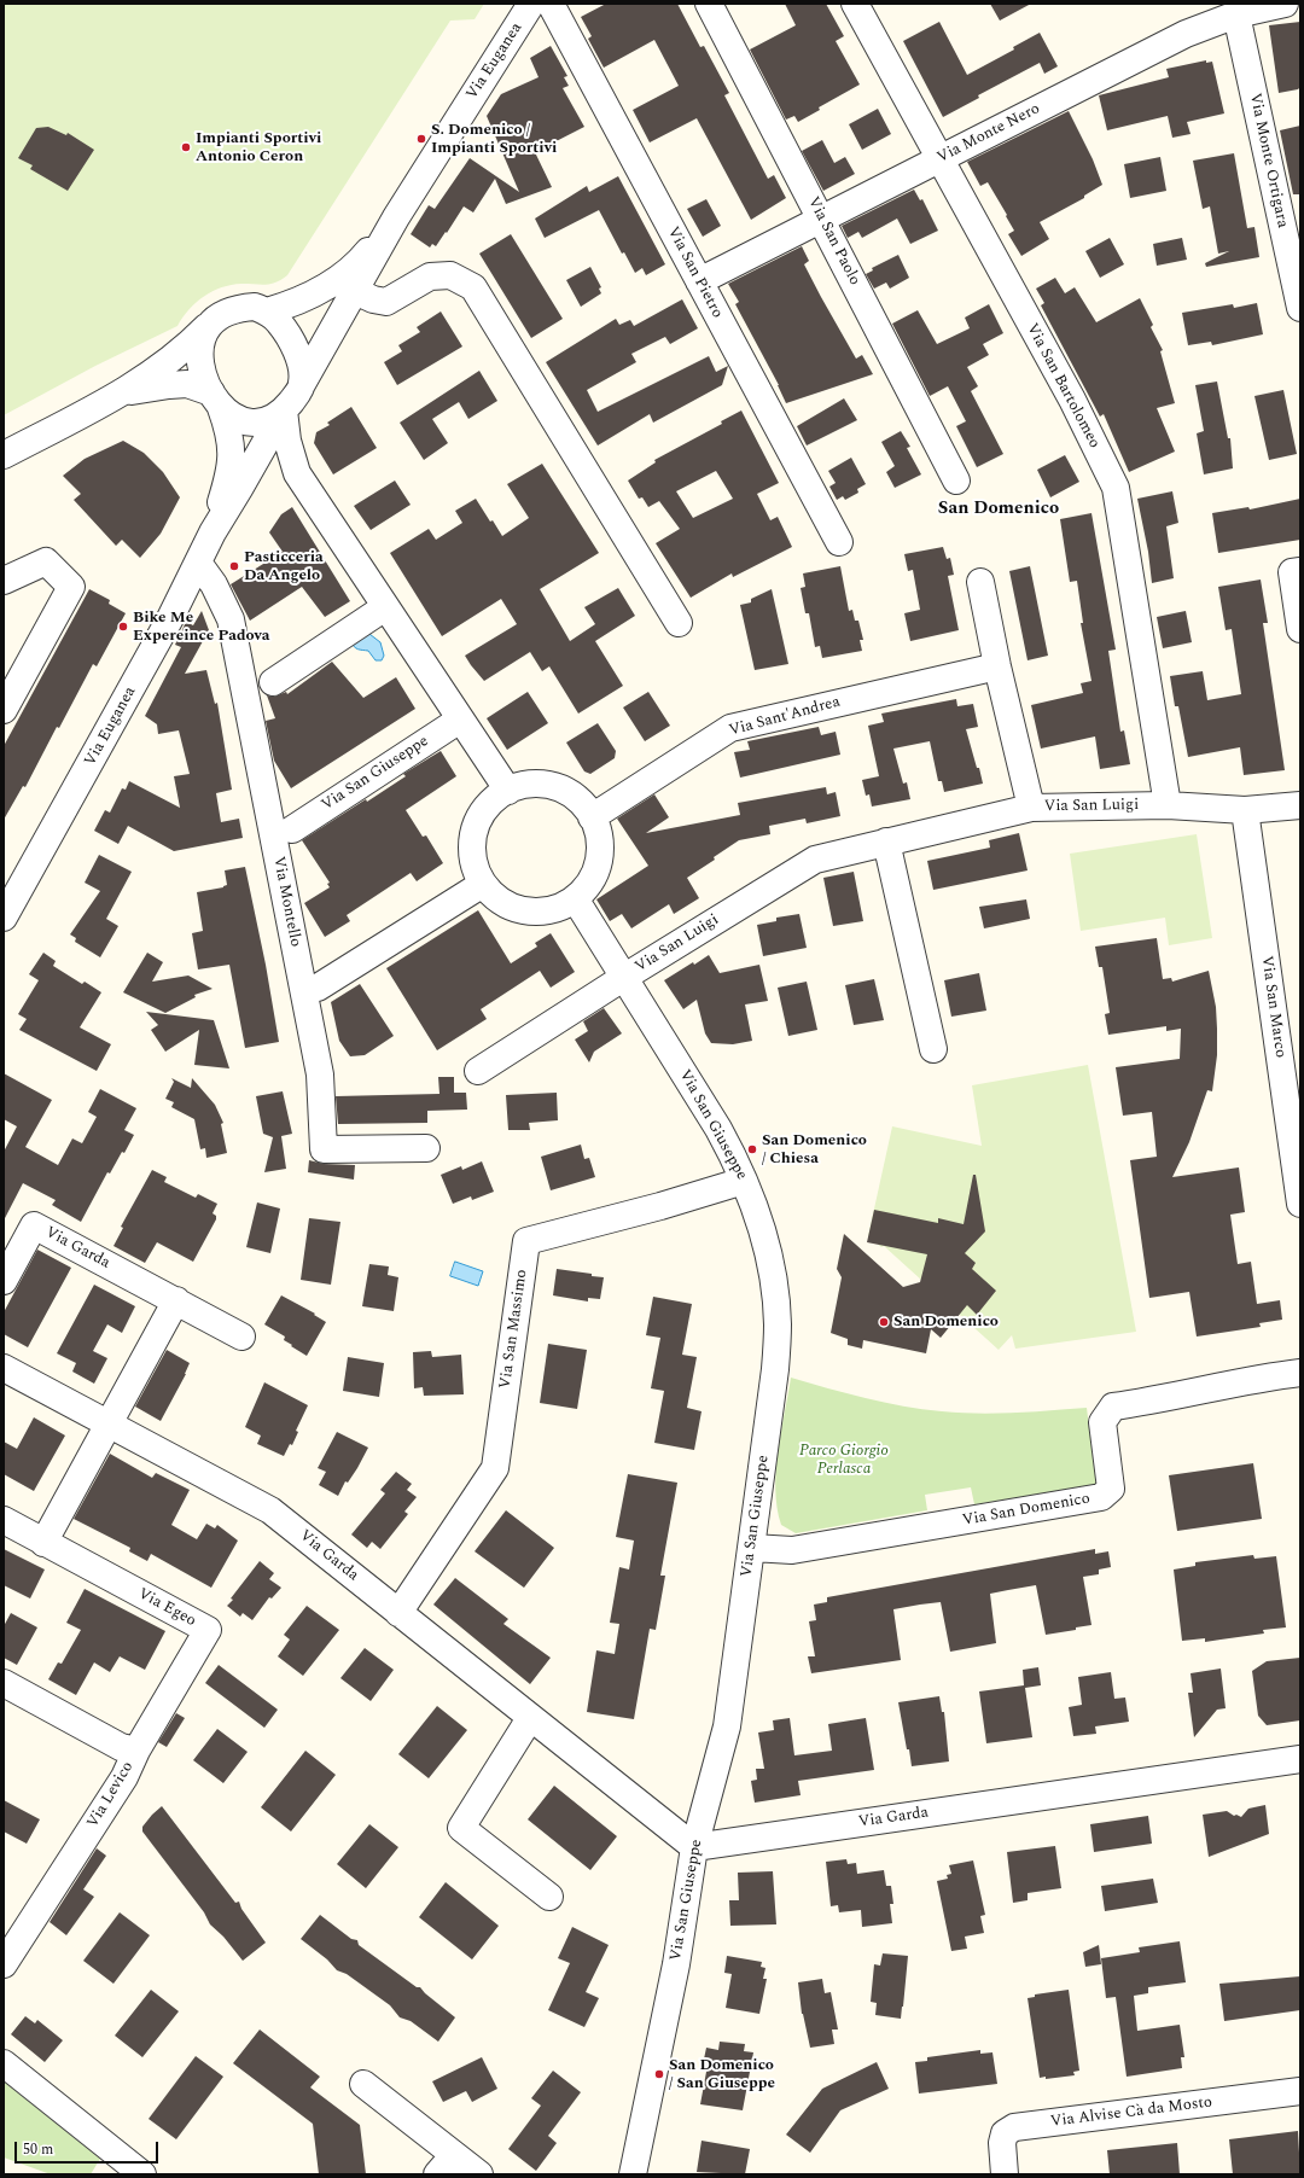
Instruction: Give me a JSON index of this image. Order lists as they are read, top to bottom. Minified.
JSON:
{"streets":{"street":["Via Euganea","Via Monte Nero","Via Monte Ortigara","Via San Paolo","Via San Pietro","Via San Bartolomeo","Via Sant'Andrea","Via San Giuseppe","Via San Luigi","Via Montello","Via San Marco","Via Garda","Via San Massimo","Via San Domenico","Via Egeo","Via Levico","Via Alvise Cà da Mosto"]},"crossings":[["Via Euganea","Via Montello"],["Via Monte Nero","Via Monte Ortigara"],["Via Monte Nero","Via San Paolo"],["Via Monte Nero","Via San Pietro"],["Via Monte Nero","Via San Bartolomeo"],["Via San Bartolomeo","Via San Luigi"],["Via Sant'Andrea","Via San Giuseppe"],["Via San Giuseppe","Via San Luigi"],["Via San Giuseppe","Via Garda"],["Via San Giuseppe","Via San Massimo"],["Via San Giuseppe","Via San Domenico"],["Via San Luigi","Via San Marco"],["Via Garda","Via San Massimo"],["Via Egeo","Via Levico"]],"districts":["San Domenico"],"parks":["Parco Giorgio Perlasca"],"places":["S. Domenico / Impianti Sportivi","Impianti Sportivi Antonio Ceron","Pasticceria Da Angelo","Bike Me Expereince Padova","San Domenico / Chiesa","San Domenico","San Domenico / San Giuseppe"],"scale_bar":"50 m"}
